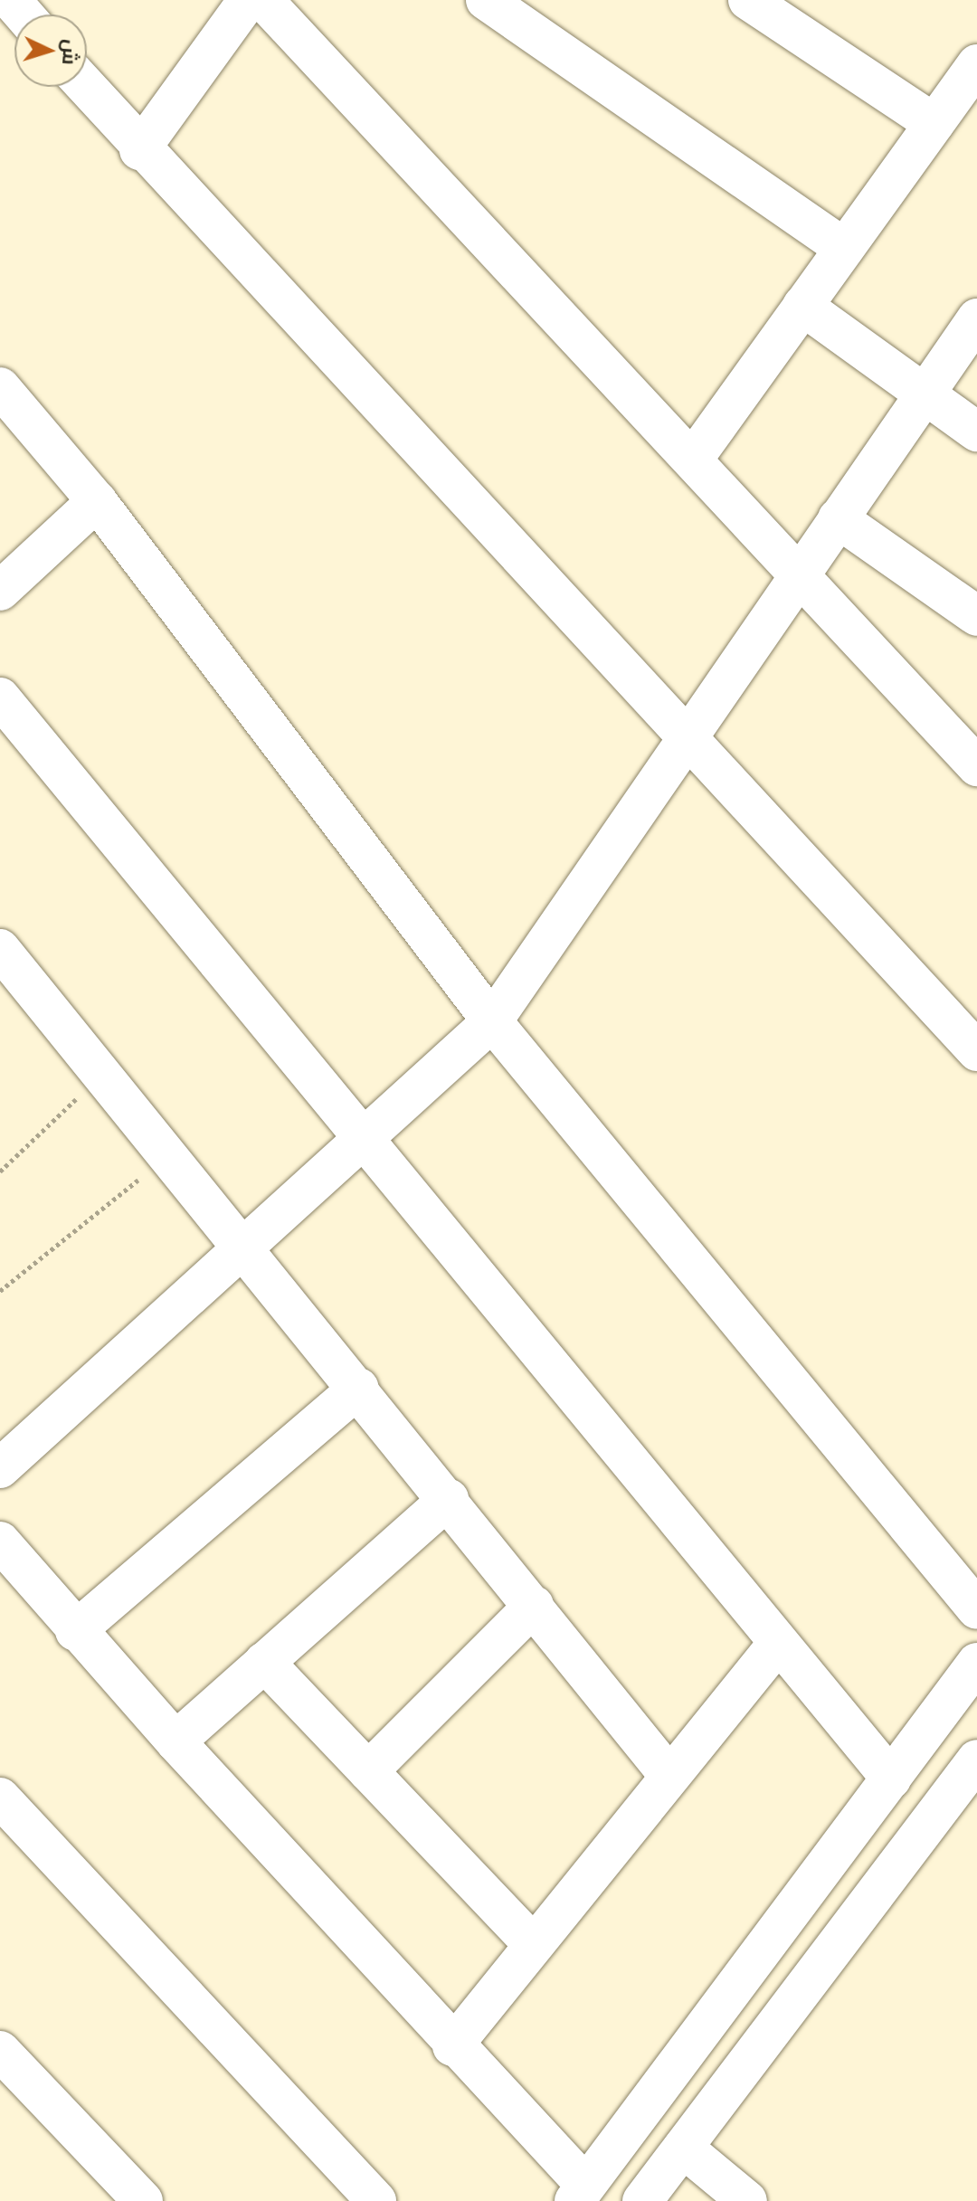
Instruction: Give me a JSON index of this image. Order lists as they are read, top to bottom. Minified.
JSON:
{"north":"right"}
